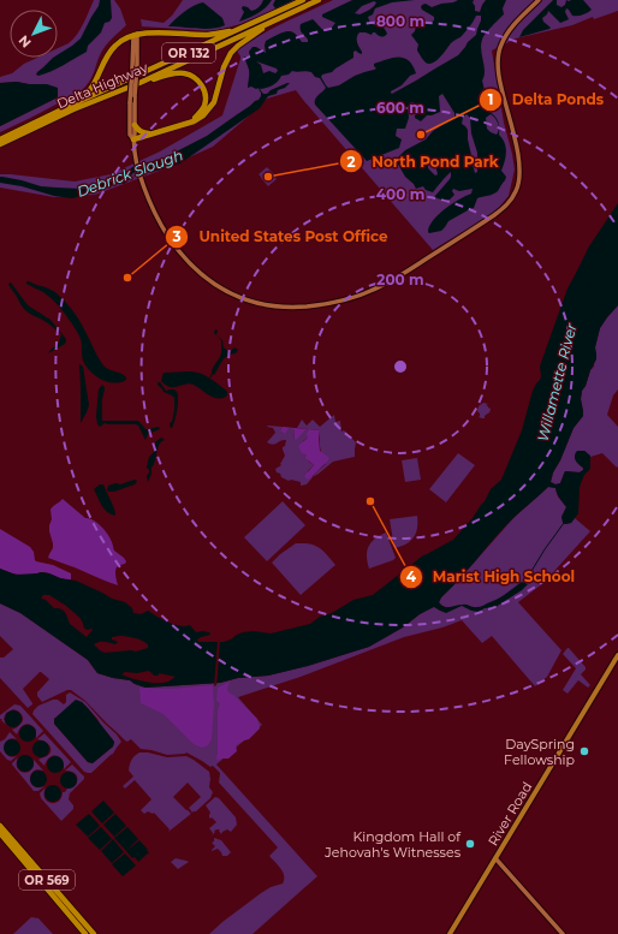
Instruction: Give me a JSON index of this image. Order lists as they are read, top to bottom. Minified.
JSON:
{"streets":{"highway":["OR 132","Delta Highway","OR 569"],"main road":["River Road"]},"water":["Debrick Slough","Willamette River"],"places":["Delta Ponds","North Pond Park","United States Post Office","Marist High School","DaySpring Fellowship","Kingdom Hall of Jehovah's Witnesses"],"north":"bottom left","rings":["800 m","600 m","400 m","200 m"]}
